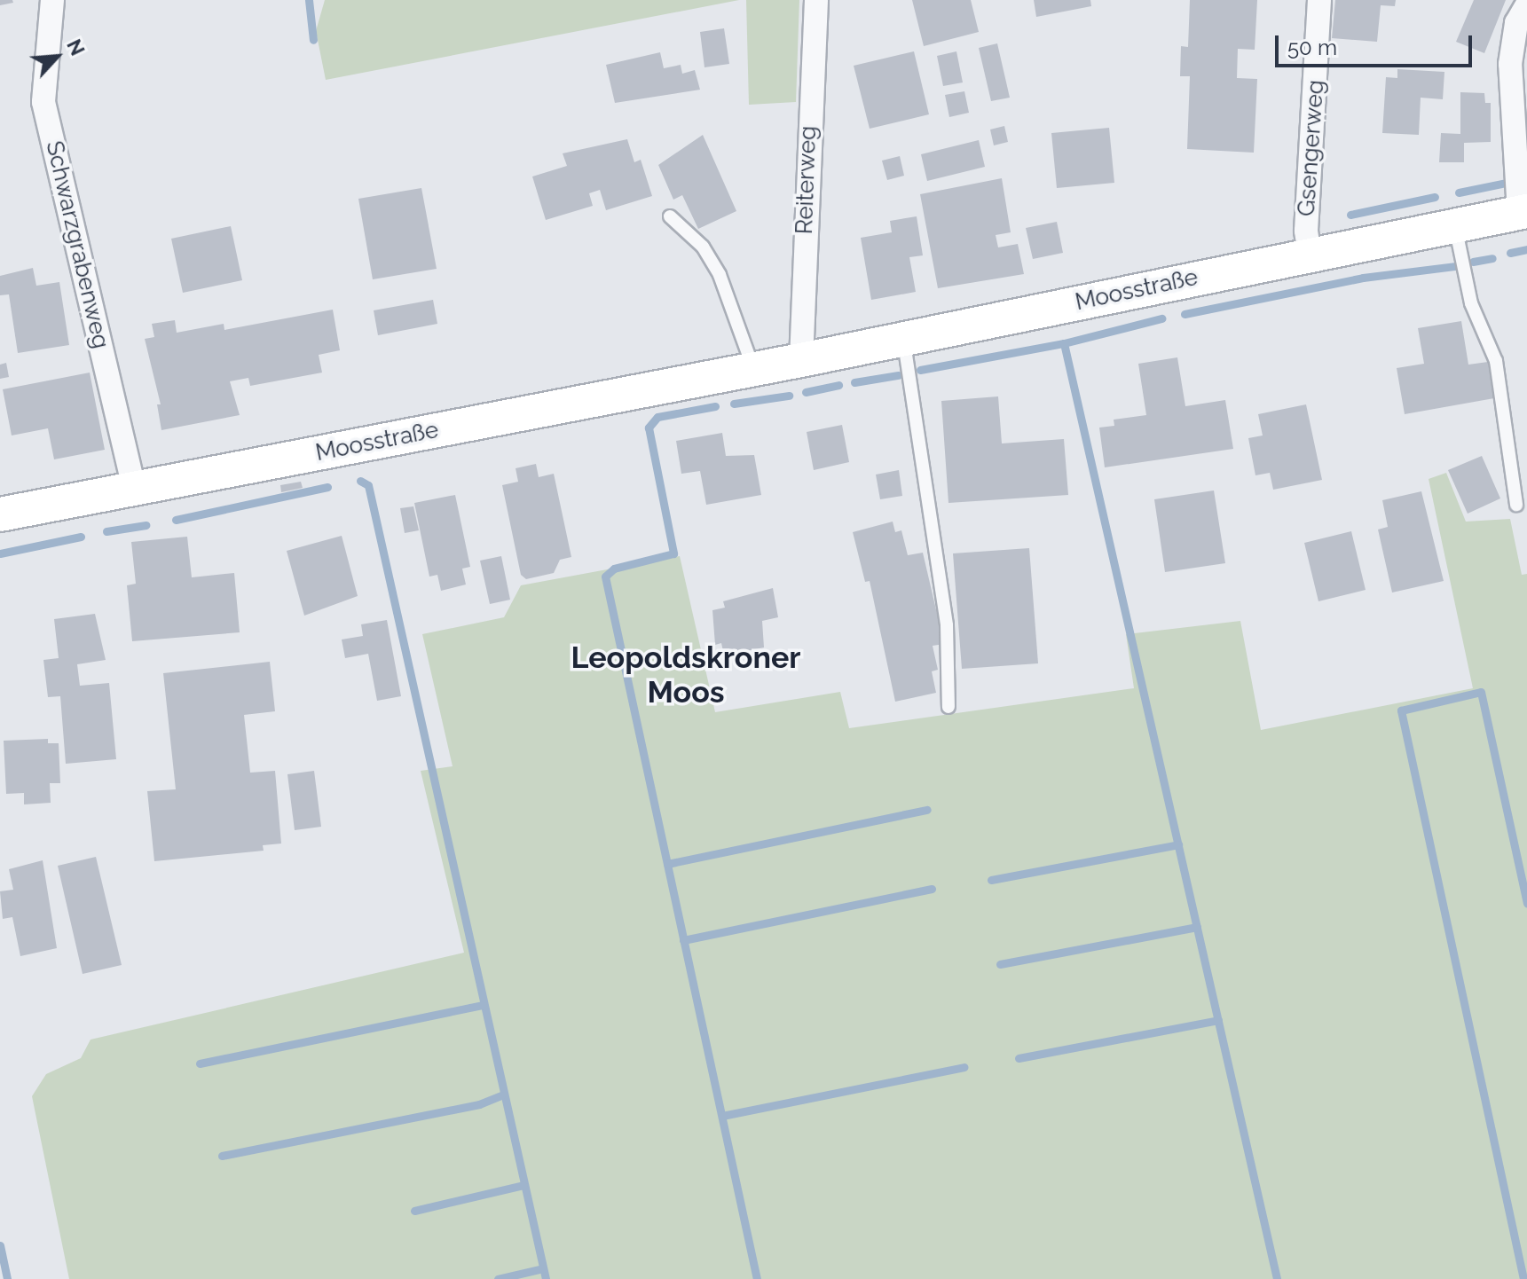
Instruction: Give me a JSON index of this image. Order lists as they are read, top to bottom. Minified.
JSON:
{"streets":{"street":["Gsengerweg","Reiterweg","Schwarzgrabenweg","Moosstraße"]},"crossings":[["Gsengerweg","Moosstraße"],["Reiterweg","Moosstraße"],["Schwarzgrabenweg","Moosstraße"]],"districts":["Leopoldskroner Moos"],"scale_bar":"50 m","north":"top right"}
